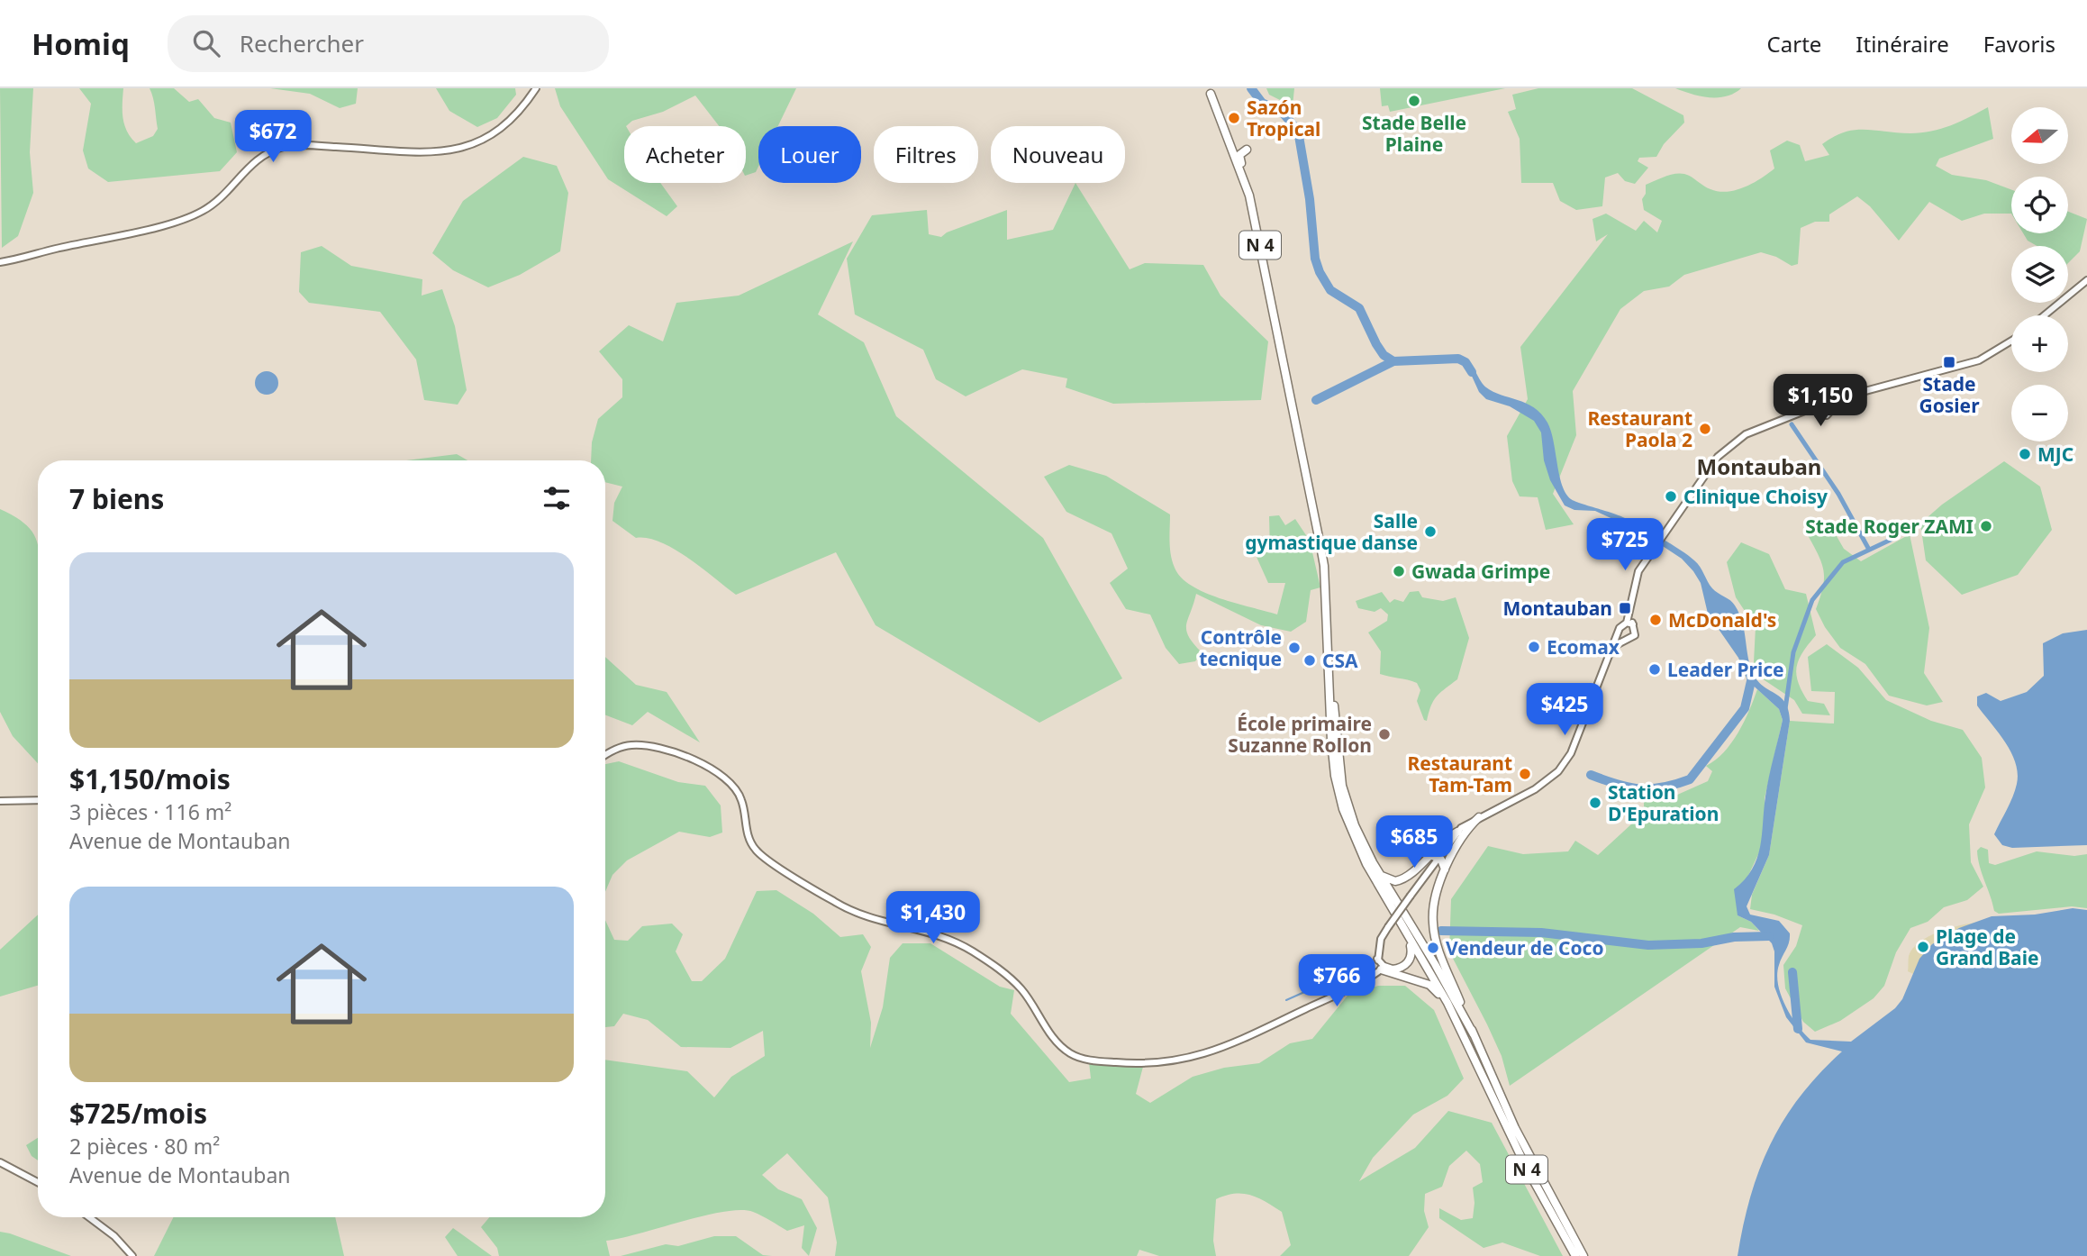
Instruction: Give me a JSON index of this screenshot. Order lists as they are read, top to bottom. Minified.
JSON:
{"streets":{"highway":["N 4"]},"districts":["Montauban"],"places":{"other":["Stade Belle Plaine","Sazón Tropical","Restaurant Paola 2","MJC","Clinique Choisy","Stade Roger ZAMI","Salle gymastique danse","Gwada Grimpe","McDonald's","Ecomax","Contrôle tecnique","CSA","Leader Price","École primaire Suzanne Rollon","Restaurant Tam-Tam","Station D'Epuration","Plage de Grand Baie","Vendeur de Coco"],"transit":["Stade Gosier","Montauban"]},"north":"left","page":{"header":"Homiq","search":"Rechercher","nav":["Carte","Itinéraire","Favoris"],"map_buttons":["+","−"],"price":["$672","$1,150","$725","$425","$685","$1,430","$766"],"chip":["Acheter","Louer","Filtres","Nouveau"],"heading":"7 biens","list":[{"name":"$1,150/mois","note":"3 pièces · 116 m² · Avenue de Montauban"},{"name":"$725/mois","note":"2 pièces · 80 m² · Avenue de Montauban"}]}}
